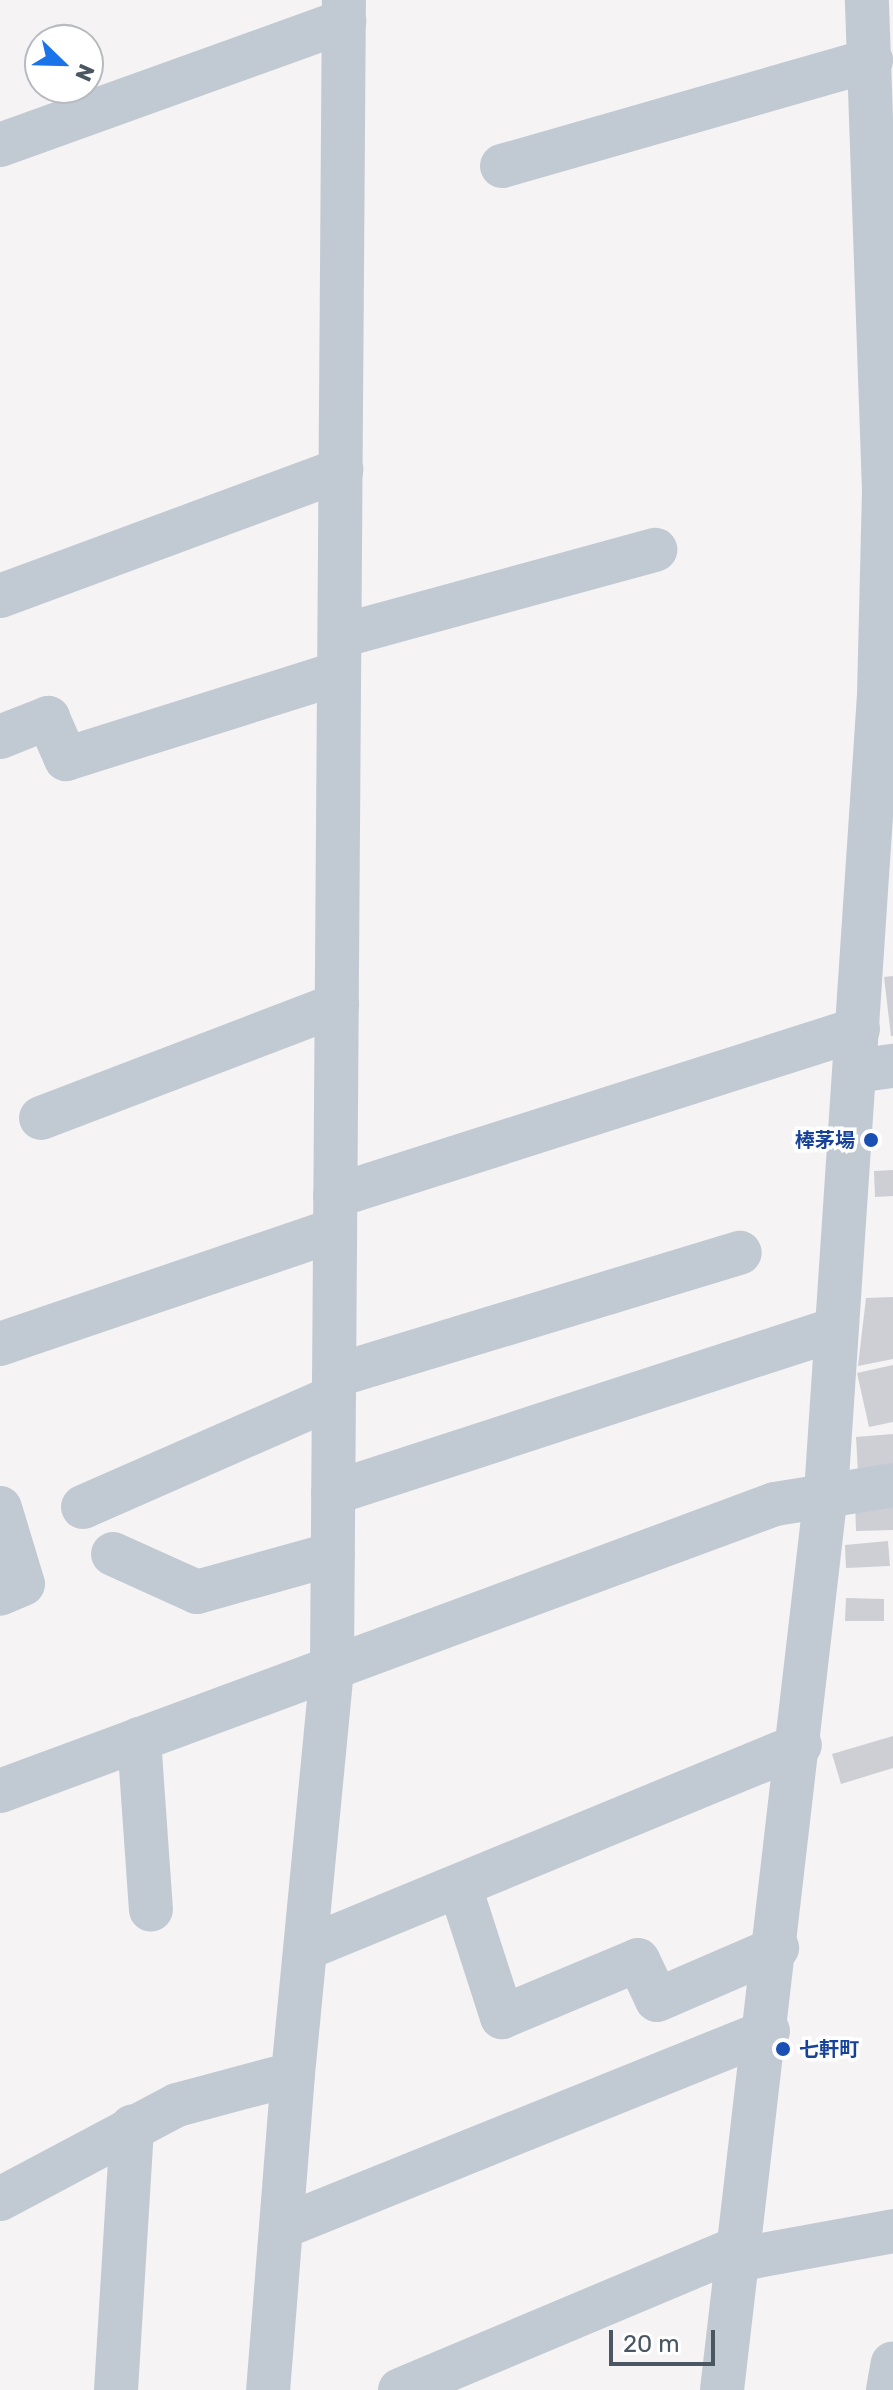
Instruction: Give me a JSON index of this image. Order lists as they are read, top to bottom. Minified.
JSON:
{"places":["棒茅場","七軒町"],"scale_bar":"20 m","north":"bottom right"}
